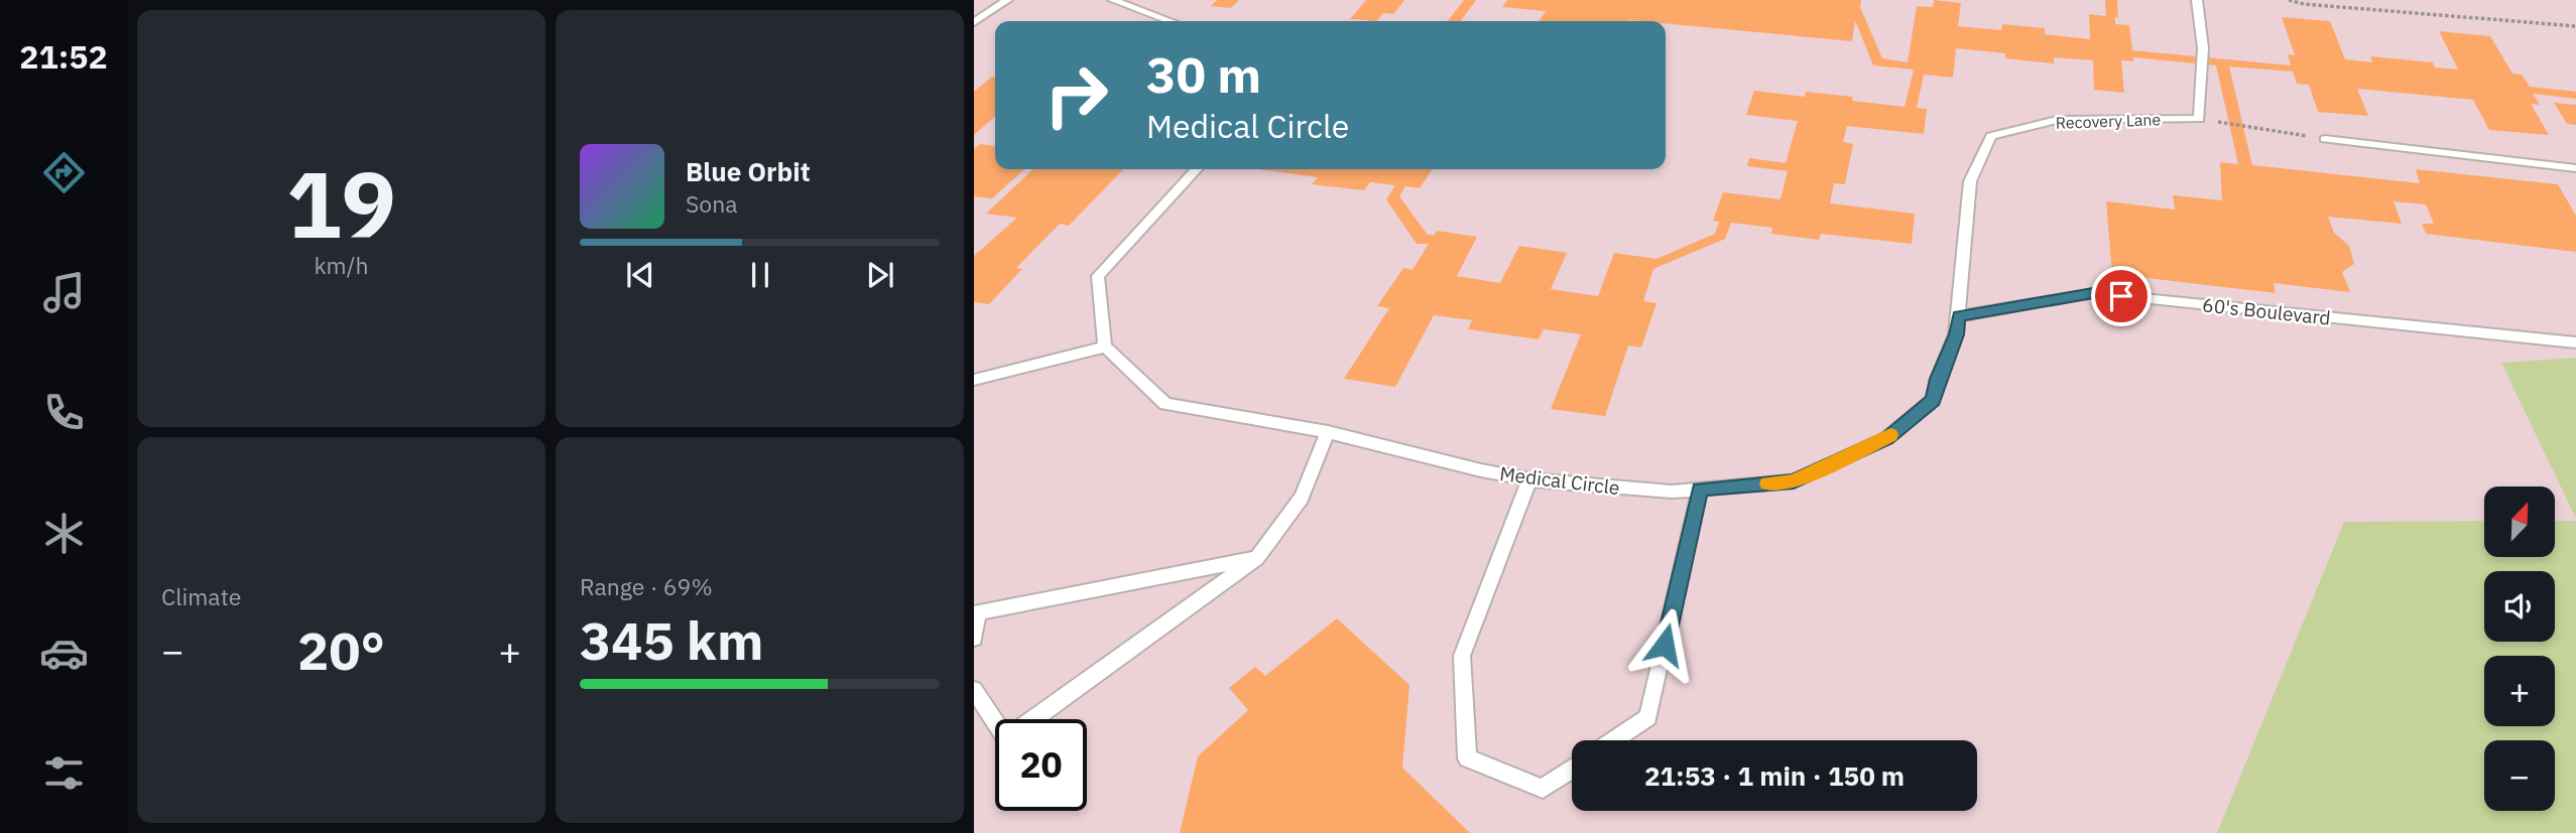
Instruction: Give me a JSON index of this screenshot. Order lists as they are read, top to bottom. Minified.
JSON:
{"streets":{"lane":["Recovery Lane","60's Boulevard","Medical Circle"]},"crossings":[["Recovery Lane","60's Boulevard"],["Recovery Lane","Medical Circle"],["60's Boulevard","Medical Circle"]],"north":"top right","page":{"tabs":"21:52","tile":[["19","km/h"],"Climate",["Range · 69%","345 km"]],"turn":["30 m","Medical Circle"],"song":["Blue Orbit","Sona"],"map_buttons":["+","−"],"heat":["−","20°","+"],"limit":"20","trip":"21:53 · 1 min · 150 m"}}
